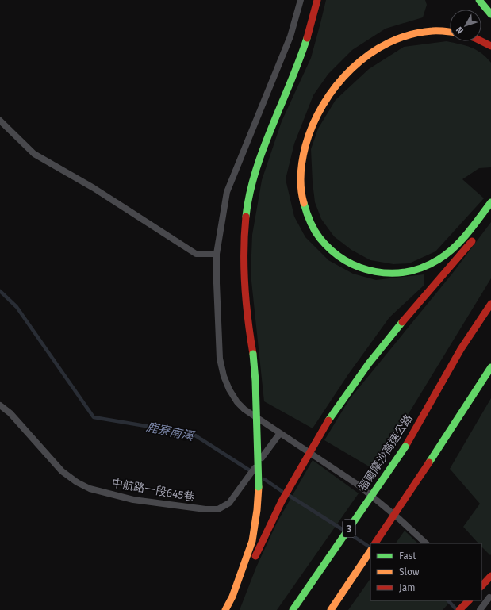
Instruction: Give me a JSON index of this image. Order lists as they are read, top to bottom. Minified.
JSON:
{"streets":{"main road":["福爾摩沙高速公路","3"],"lane":["中航路一段645巷"]},"water":["鹿寮南溪"],"legend":["Fast","Slow","Jam"],"north":"bottom left"}
